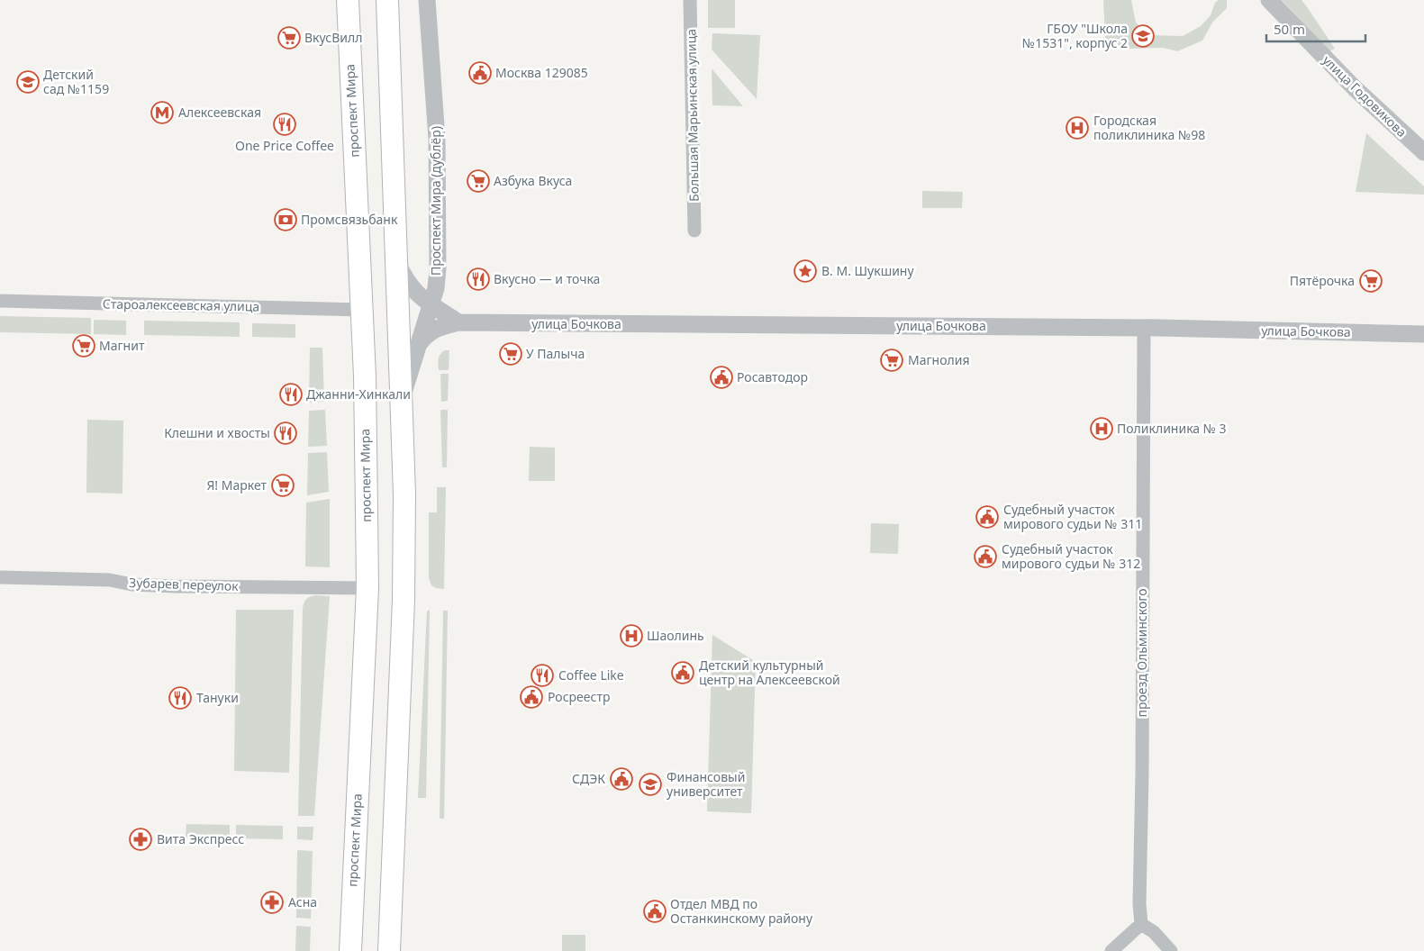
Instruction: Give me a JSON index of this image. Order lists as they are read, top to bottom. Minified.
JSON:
{"streets":{"main road":["проспект Мира"],"street":["улица Годовикова","Большая Марьинская улица","Проспект Мира (дублёр)","Староалексеевская улица","улица Бочкова","Зубарев переулок","проезд Ольминского"]},"crossings":[["проспект Мира","Староалексеевская улица"],["проспект Мира","Зубарев переулок"],["Проспект Мира (дублёр)","улица Бочкова"],["улица Бочкова","проезд Ольминского"]],"places":{"school or university":["ГБОУ \"Школа №1531\", корпус 2","Детский сад №1159","Финансовый университет"],"supermarket":["ВкусВилл","Азбука Вкуса","Пятёрочка","Магнит","У Палыча","Магнолия","Я! Маркет"],"public building":["Москва 129085","Росавтодор","Судебный участок мирового судьи № 311","Судебный участок мирового судьи № 312","Детский культурный центр на Алексеевской","Росреестр","СДЭК","Отдел МВД по Останкинскому району"],"metro station":["Алексеевская"],"restaurant":["One Price Coffee","Вкусно — и точка","Джанни-Хинкали","Клешни и хвосты","Coffee Like","Тануки"],"hospital":["Городская поликлиника №98","Поликлиника № 3","Шаолинь"],"bank":["Промсвязьбанк"],"place":["В. М. Шукшину"],"pharmacy":["Вита Экспресс","Асна"]},"scale_bar":"50 m"}
